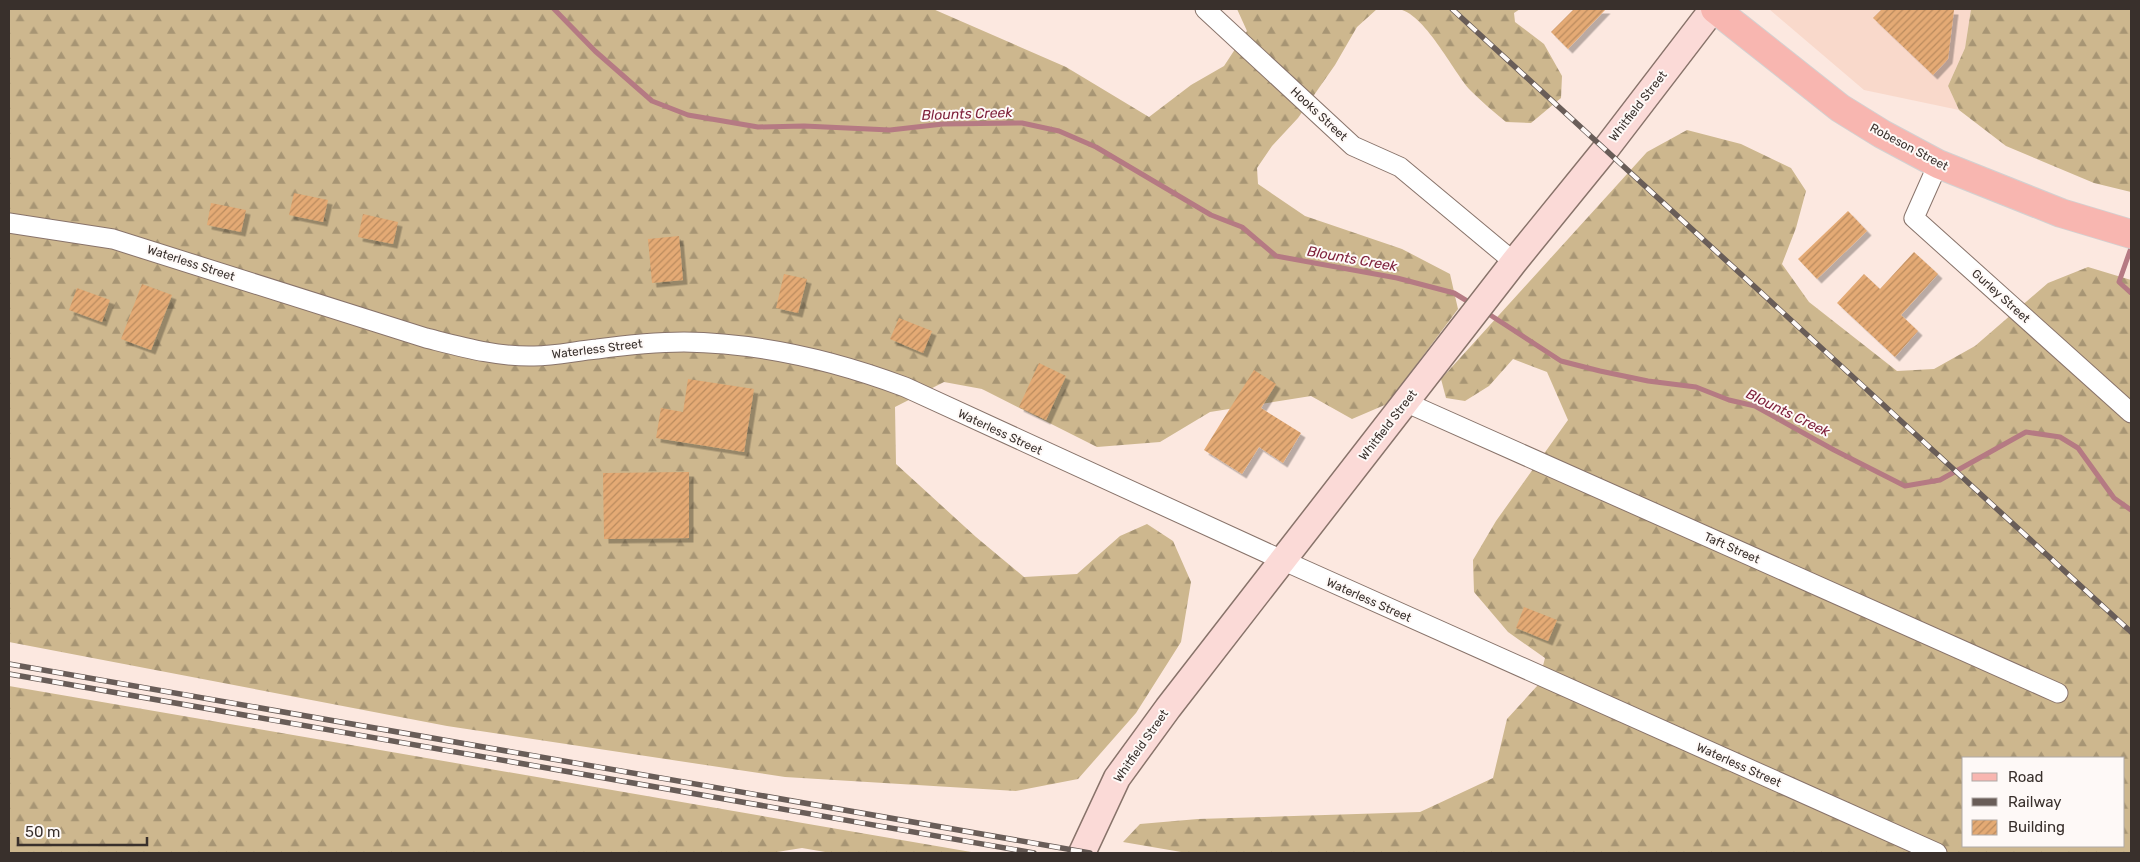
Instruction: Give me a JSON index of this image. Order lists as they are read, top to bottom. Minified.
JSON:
{"streets":{"main road":["Whitfield Street","Robeson Street"],"street":["Hooks Street","Waterless Street","Gurley Street","Taft Street"]},"crossings":[["Whitfield Street","Hooks Street"],["Whitfield Street","Robeson Street"],["Whitfield Street","Waterless Street"],["Whitfield Street","Taft Street"],["Robeson Street","Gurley Street"]],"water":["Blounts Creek"],"legend":["Road","Railway","Building"],"scale_bar":"50 m"}
